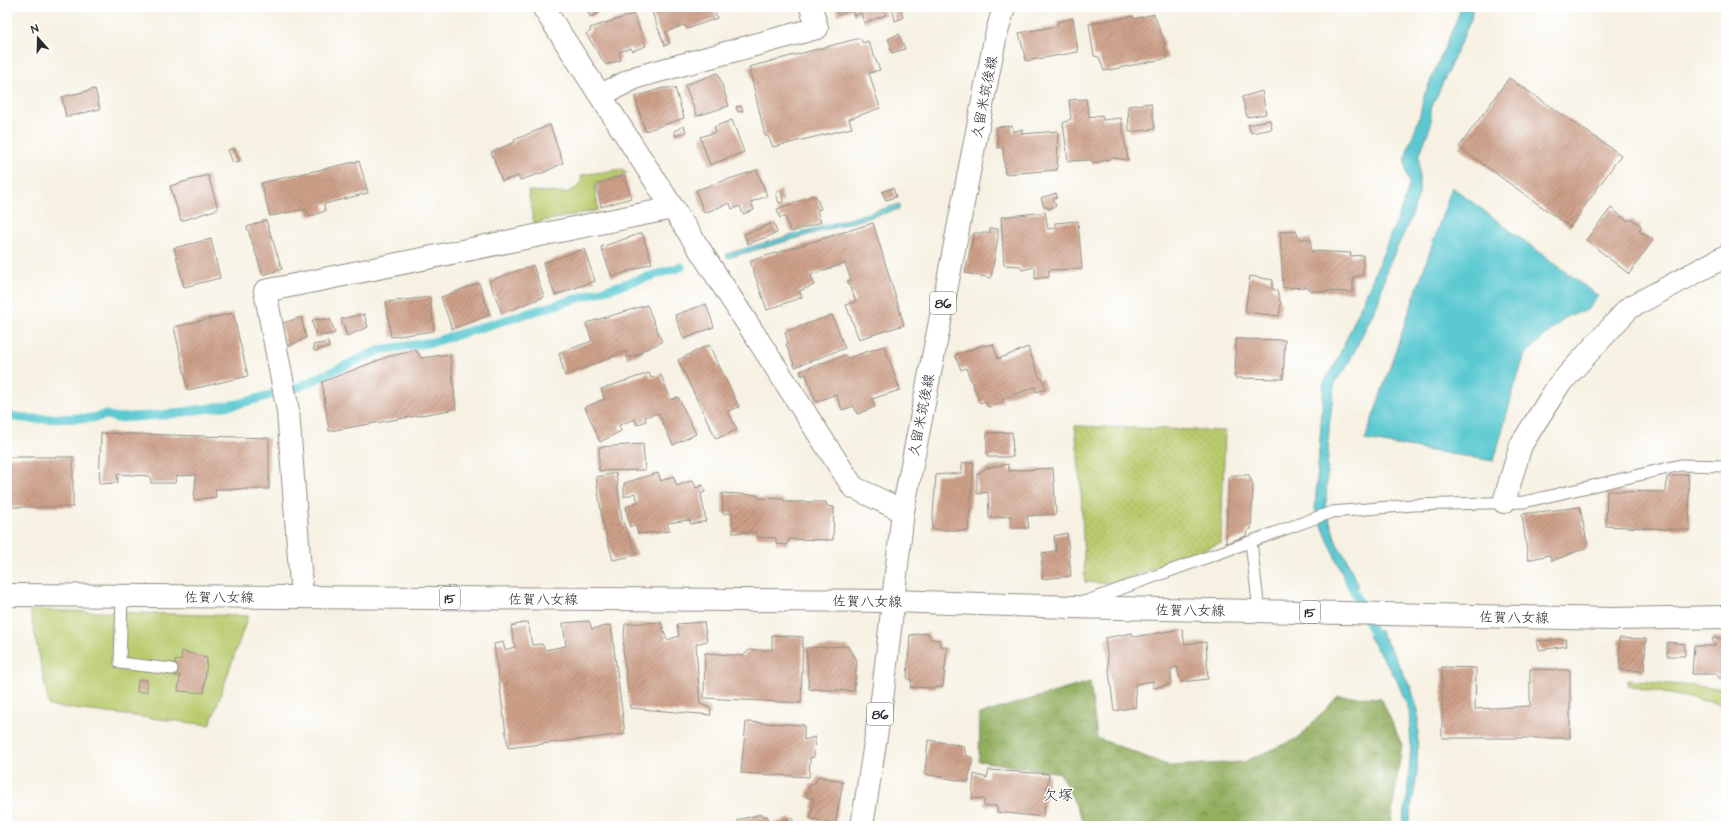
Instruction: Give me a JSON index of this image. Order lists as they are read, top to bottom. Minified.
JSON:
{"streets":{"main road":["久留米筑後線","86","佐賀八女線","15"]},"crossings":[["久留米筑後線","佐賀八女線"]],"districts":["欠塚"],"north":"top"}
